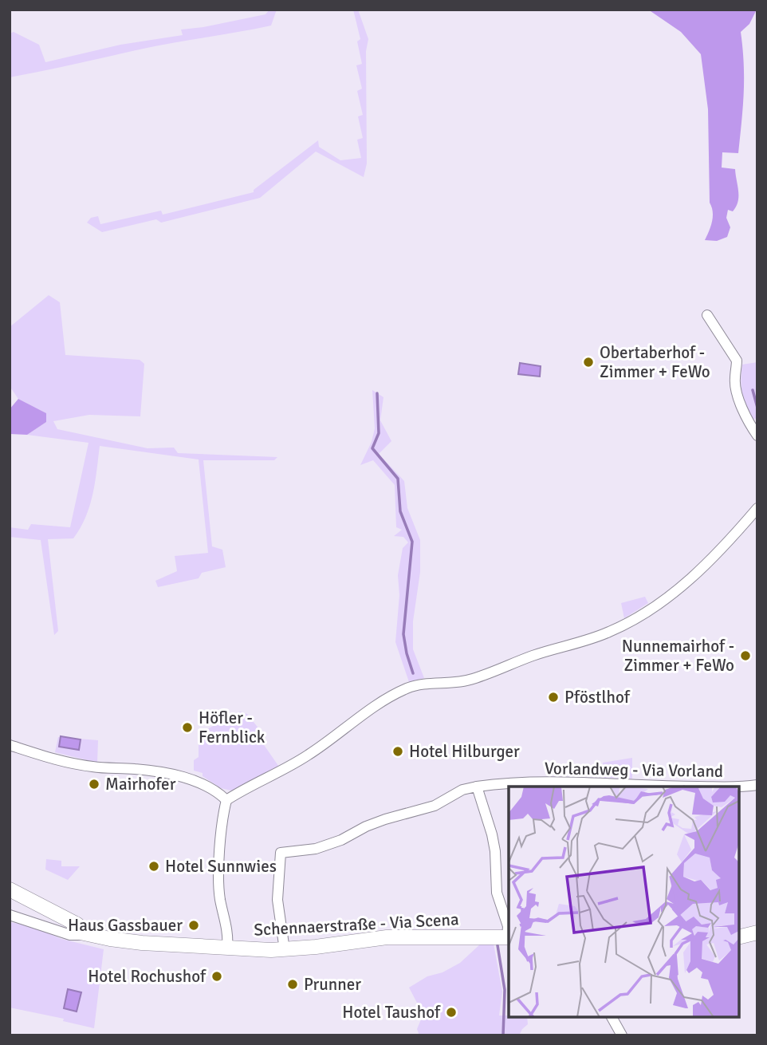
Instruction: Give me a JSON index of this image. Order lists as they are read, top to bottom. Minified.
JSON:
{"streets":{"street":["Vorlandweg - Via Vorland","Schennaerstraße - Via Scena"]},"crossings":[["Vorlandweg - Via Vorland","Schennaerstraße - Via Scena"]],"places":["Obertaberhof - Zimmer + FeWo","Nunnemairhof - Zimmer + FeWo","Pföstlhof","Höfler - Fernblick","Hotel Hilburger","Mairhofer","Hotel Sunnwies","Haus Gassbauer","Hotel Rochushof","Prunner","Hotel Taushof"]}
